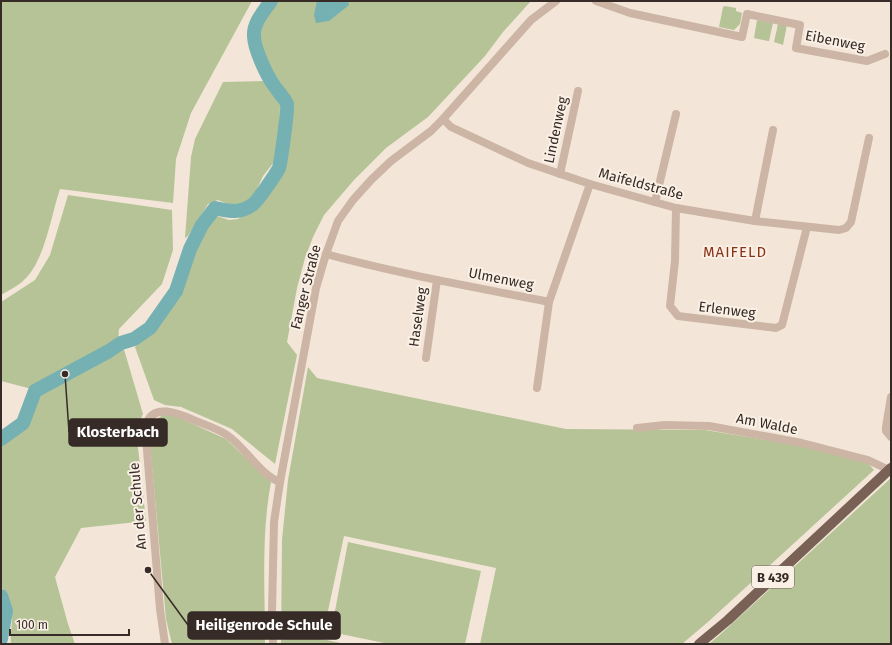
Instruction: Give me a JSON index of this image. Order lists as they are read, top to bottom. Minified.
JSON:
{"streets":{"main road":["B 439"],"street":["Eibenweg","Lindenweg","Maifeldstraße","Ulmenweg","Fanger Straße","Erlenweg","Haselweg","Am Walde","An der Schule"]},"crossings":[["Lindenweg","Maifeldstraße"],["Maifeldstraße","Ulmenweg"],["Maifeldstraße","Fanger Straße"],["Maifeldstraße","Erlenweg"],["Ulmenweg","Fanger Straße"],["Ulmenweg","Haselweg"],["Fanger Straße","An der Schule"],["Am Walde","B 439"]],"districts":["MAIFELD"],"places":["Klosterbach","Heiligenrode Schule"],"scale_bar":"100 m"}
